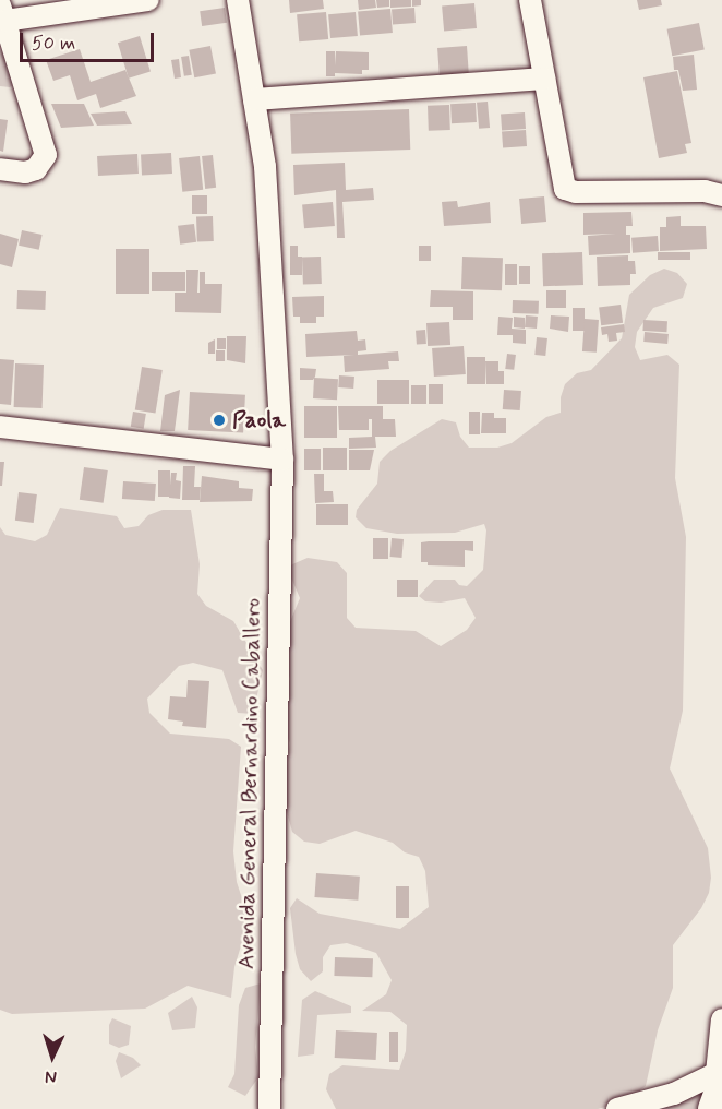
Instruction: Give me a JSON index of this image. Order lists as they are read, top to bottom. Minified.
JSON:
{"streets":{"street":["Avenida General Bernardino Caballero"]},"places":["Paola"],"scale_bar":"50 m","north":"bottom"}
